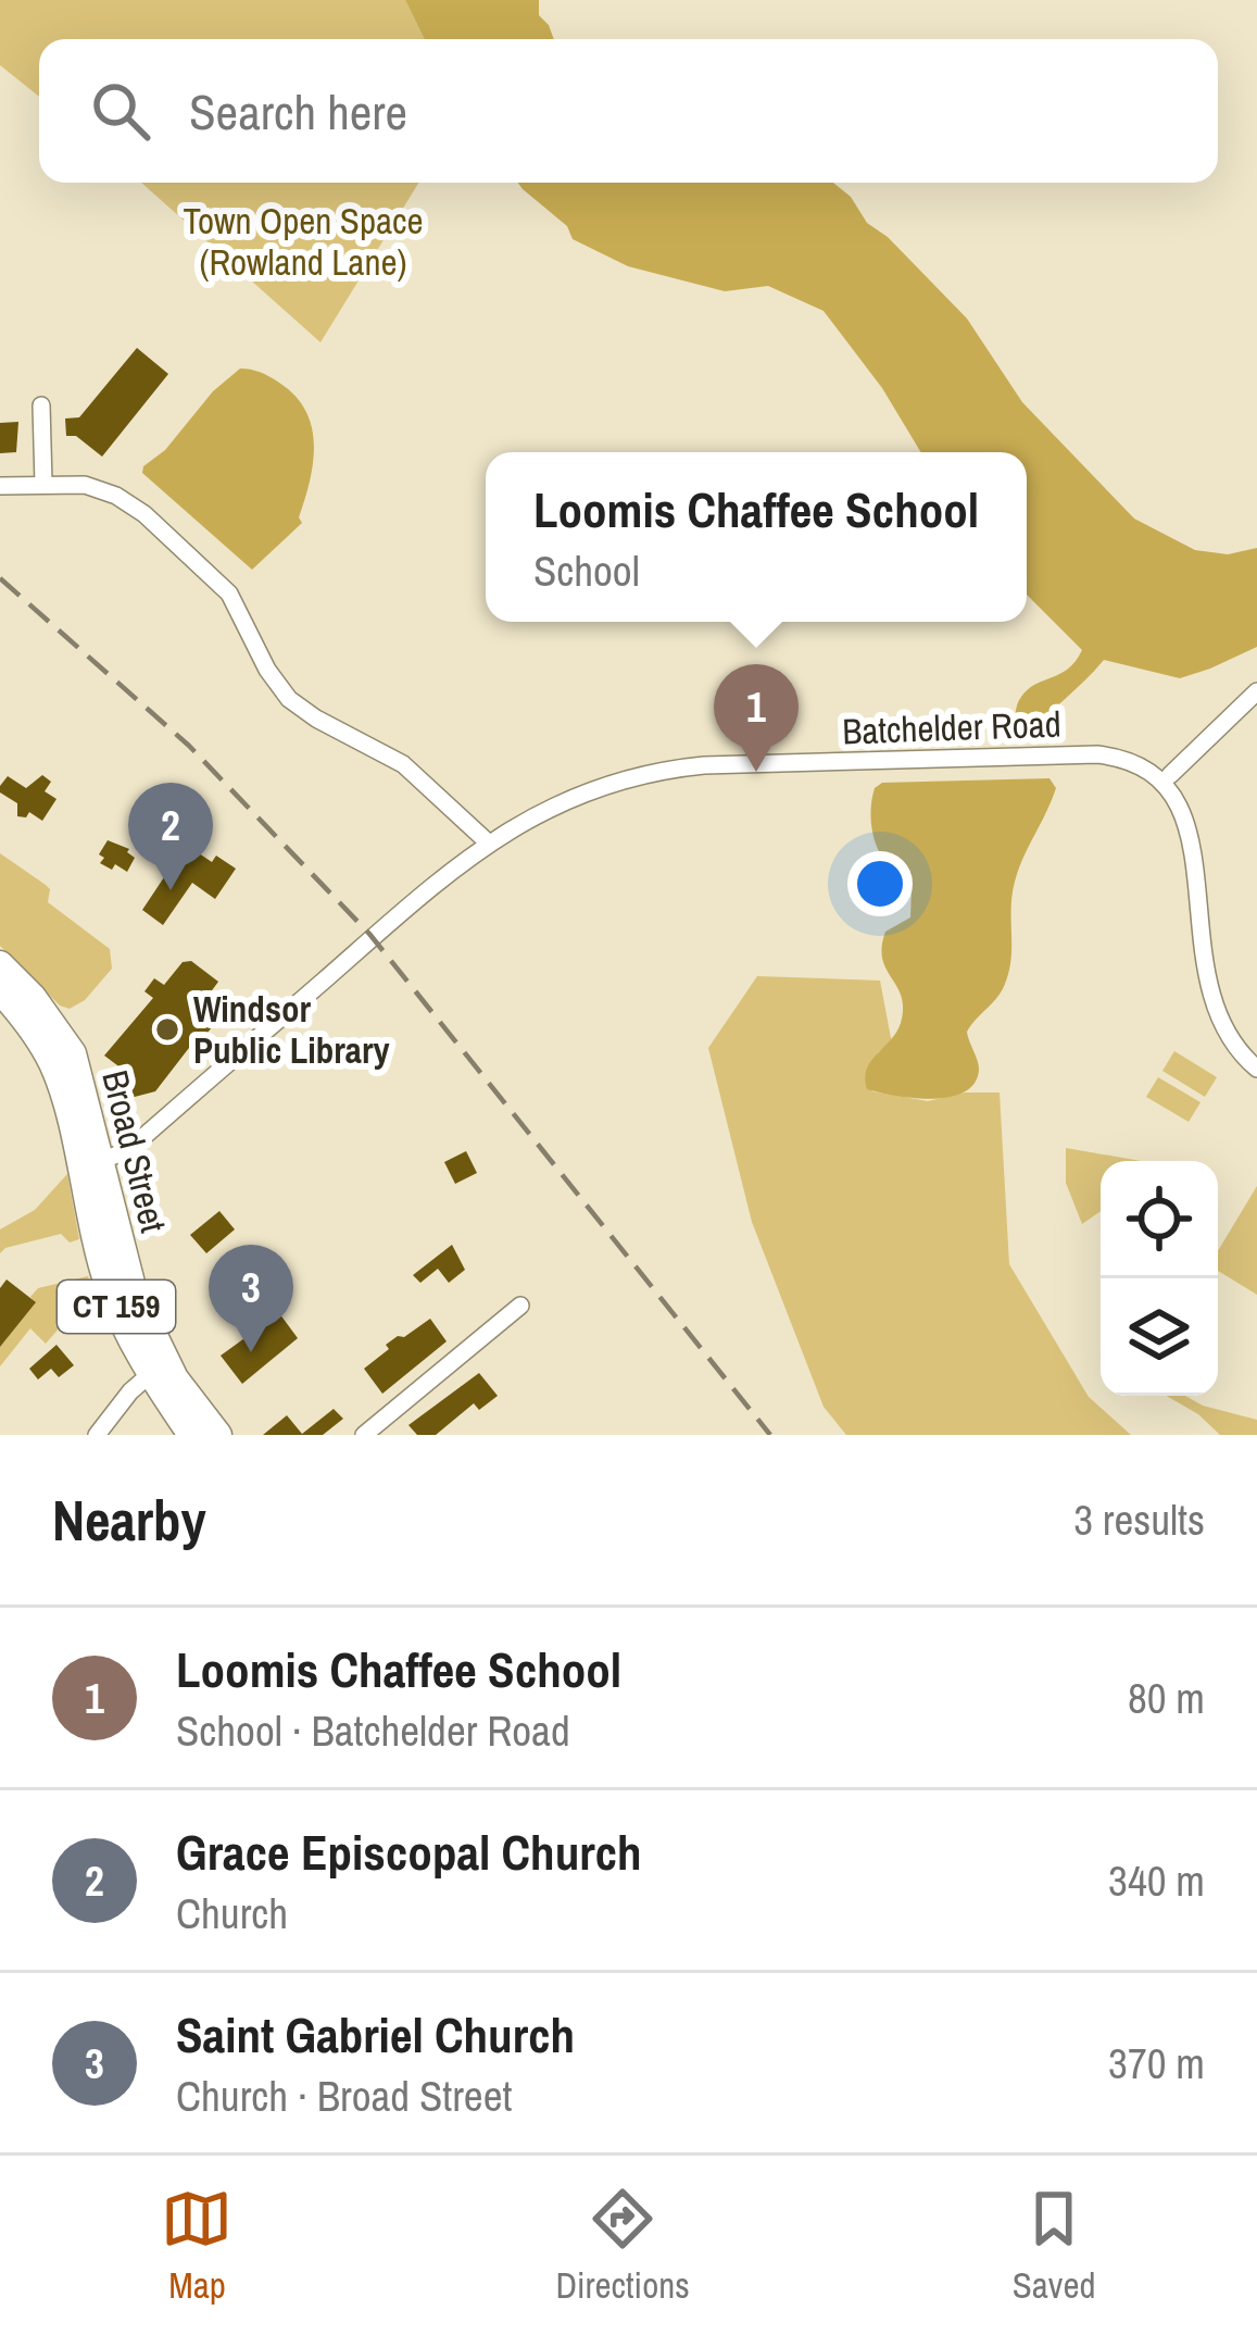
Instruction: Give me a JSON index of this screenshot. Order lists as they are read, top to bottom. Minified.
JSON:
{"streets":{"main road":["Broad Street","CT 159"],"street":["Batchelder Road"]},"crossings":[["Batchelder Road","Broad Street"]],"parks":["Town Open Space (Rowland Lane)"],"places":["Windsor Public Library"],"page":{"search":"Search here","popup":["Loomis Chaffee School","School"],"pins":["1","2","3"],"heading":["Nearby","3 results"],"list":[{"mark":"1","name":"Loomis Chaffee School","note":"School · Batchelder Road","value":"80 m"},{"mark":"2","name":"Grace Episcopal Church","note":"Church","value":"340 m"},{"mark":"3","name":"Saint Gabriel Church","note":"Church · Broad Street","value":"370 m"}],"nav":["Map","Directions","Saved"]}}
